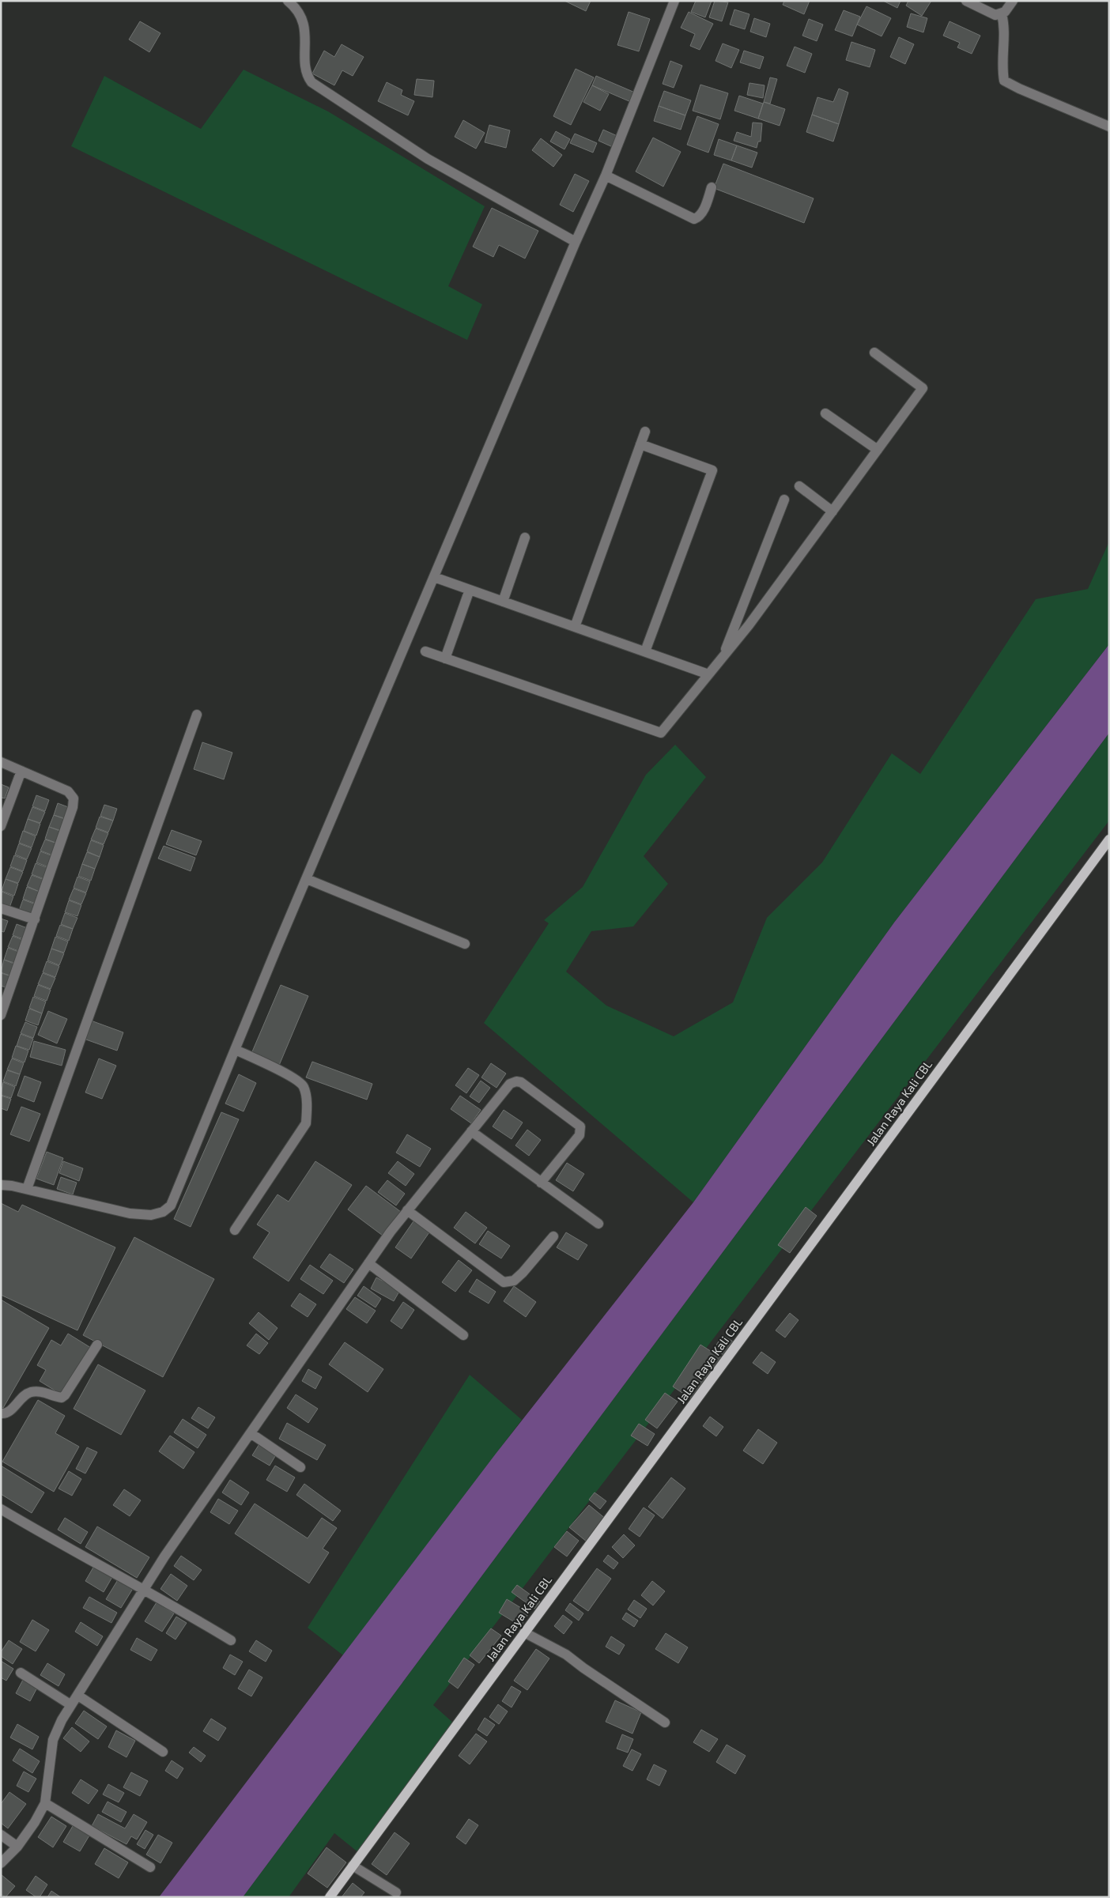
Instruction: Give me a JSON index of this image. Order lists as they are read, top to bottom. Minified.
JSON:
{"streets":{"main road":["Jalan Raya Kali CBL"]}}
